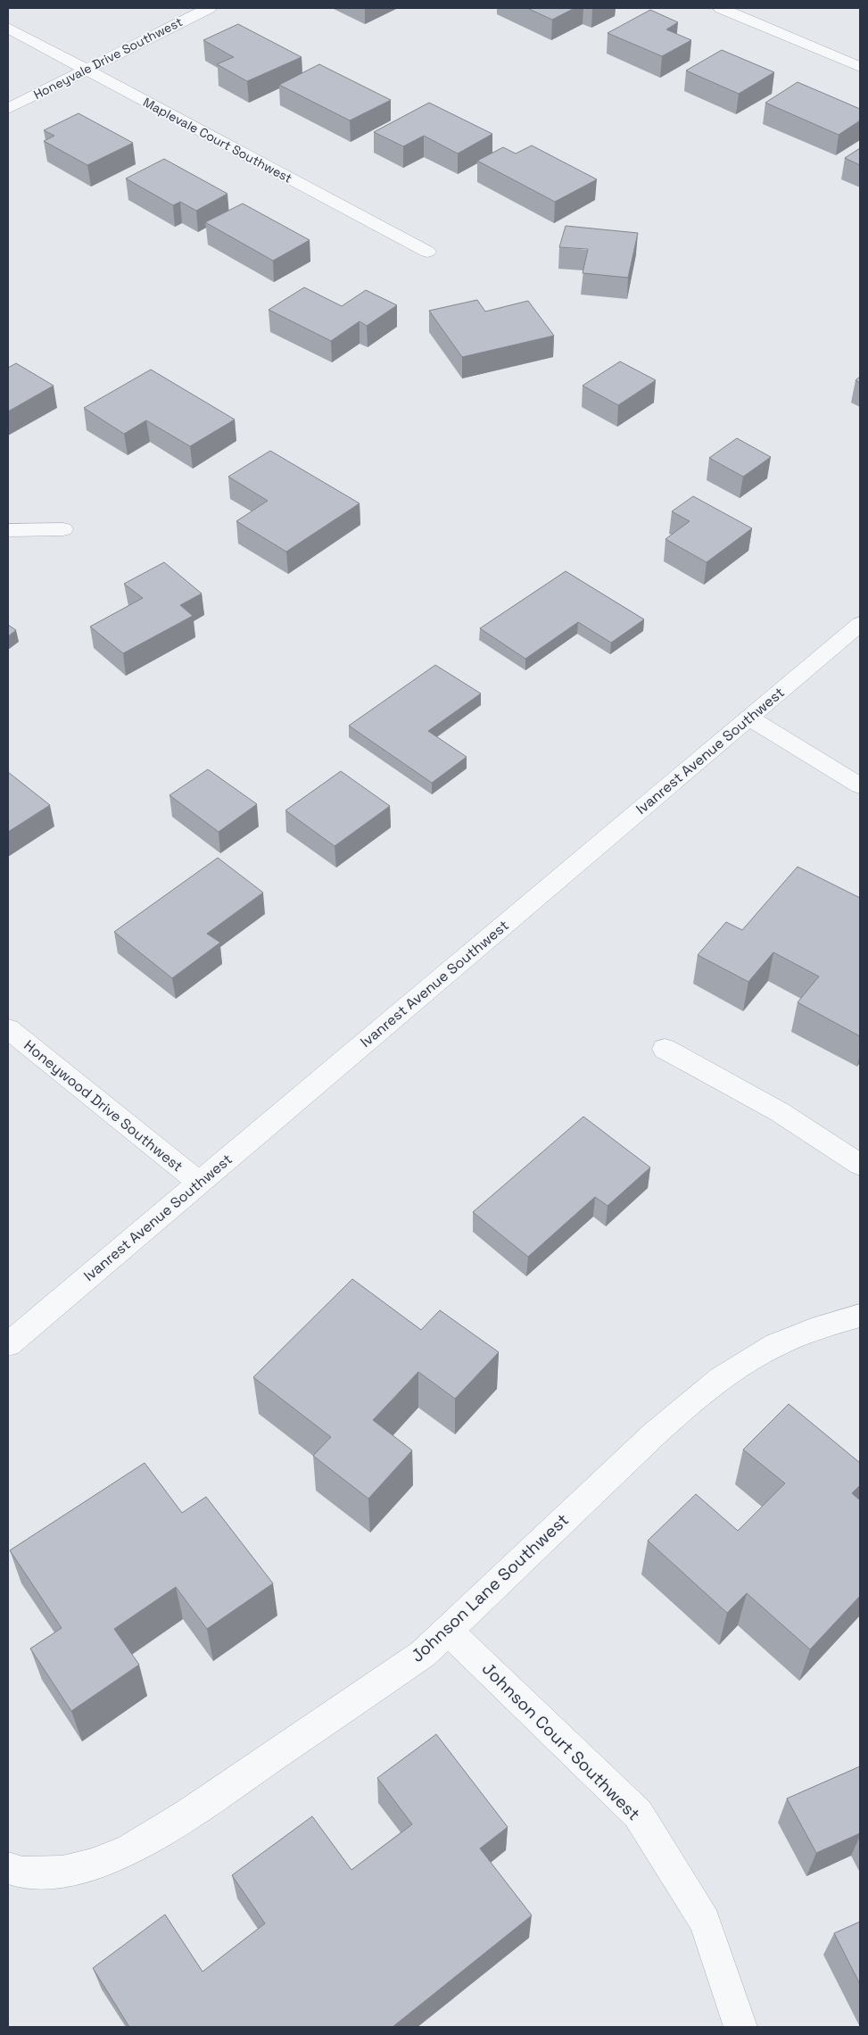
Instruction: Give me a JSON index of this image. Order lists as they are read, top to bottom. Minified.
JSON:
{"streets":{"street":["Honeyvale Drive Southwest","Maplevale Court Southwest","Ivanrest Avenue Southwest","Honeywood Drive Southwest","Johnson Lane Southwest","Johnson Court Southwest"]},"crossings":[["Honeyvale Drive Southwest","Maplevale Court Southwest"],["Ivanrest Avenue Southwest","Honeywood Drive Southwest"],["Johnson Lane Southwest","Johnson Court Southwest"]]}
